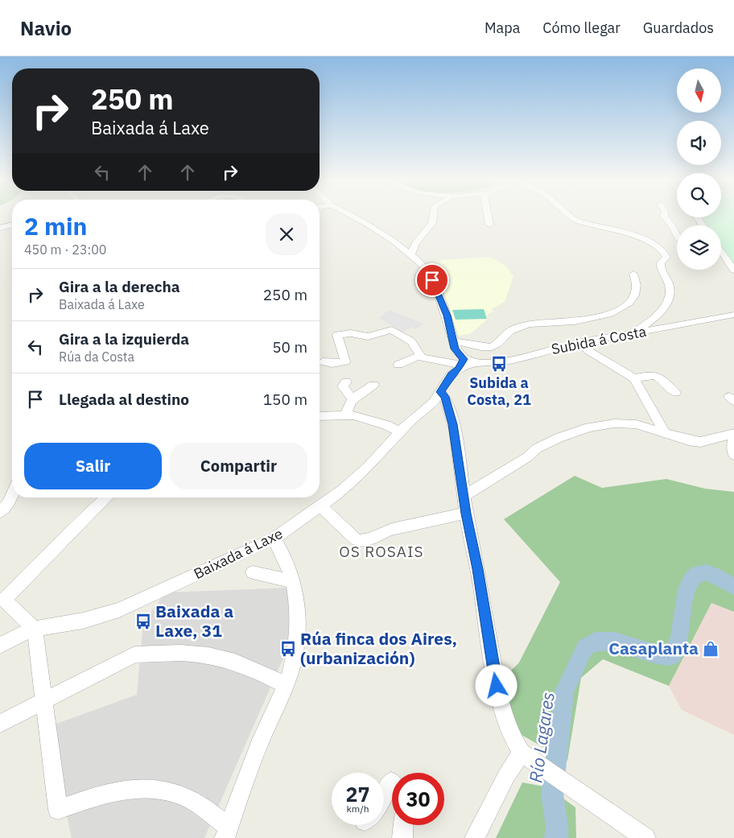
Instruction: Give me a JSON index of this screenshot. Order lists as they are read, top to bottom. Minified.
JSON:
{"streets":{"street":["Subida á Costa","Baixada á Laxe"]},"crossings":[["Subida á Costa","Baixada á Laxe"]],"districts":["OS ROSAIS"],"water":["Río Lagares"],"places":{"bus stop":["Subida a Costa, 21","Baixada a Laxe, 31","Rúa finca dos Aires, (urbanización)"],"shop":["Casaplanta"]},"north":"bottom","page":{"header":"Navio","nav":["Mapa","Cómo llegar","Guardados"],"turn":["250 m","Baixada á Laxe"],"heading":["2 min","450 m · 23:00"],"list":[{"name":"Gira a la derecha","note":"Baixada á Laxe","value":"250 m"},{"name":"Gira a la izquierda","note":"Rúa da Costa","value":"50 m"},{"name":"Llegada al destino","value":"150 m"}],"buttons":["Salir","Compartir"],"speed":"27 km/h","limit":"30"}}
